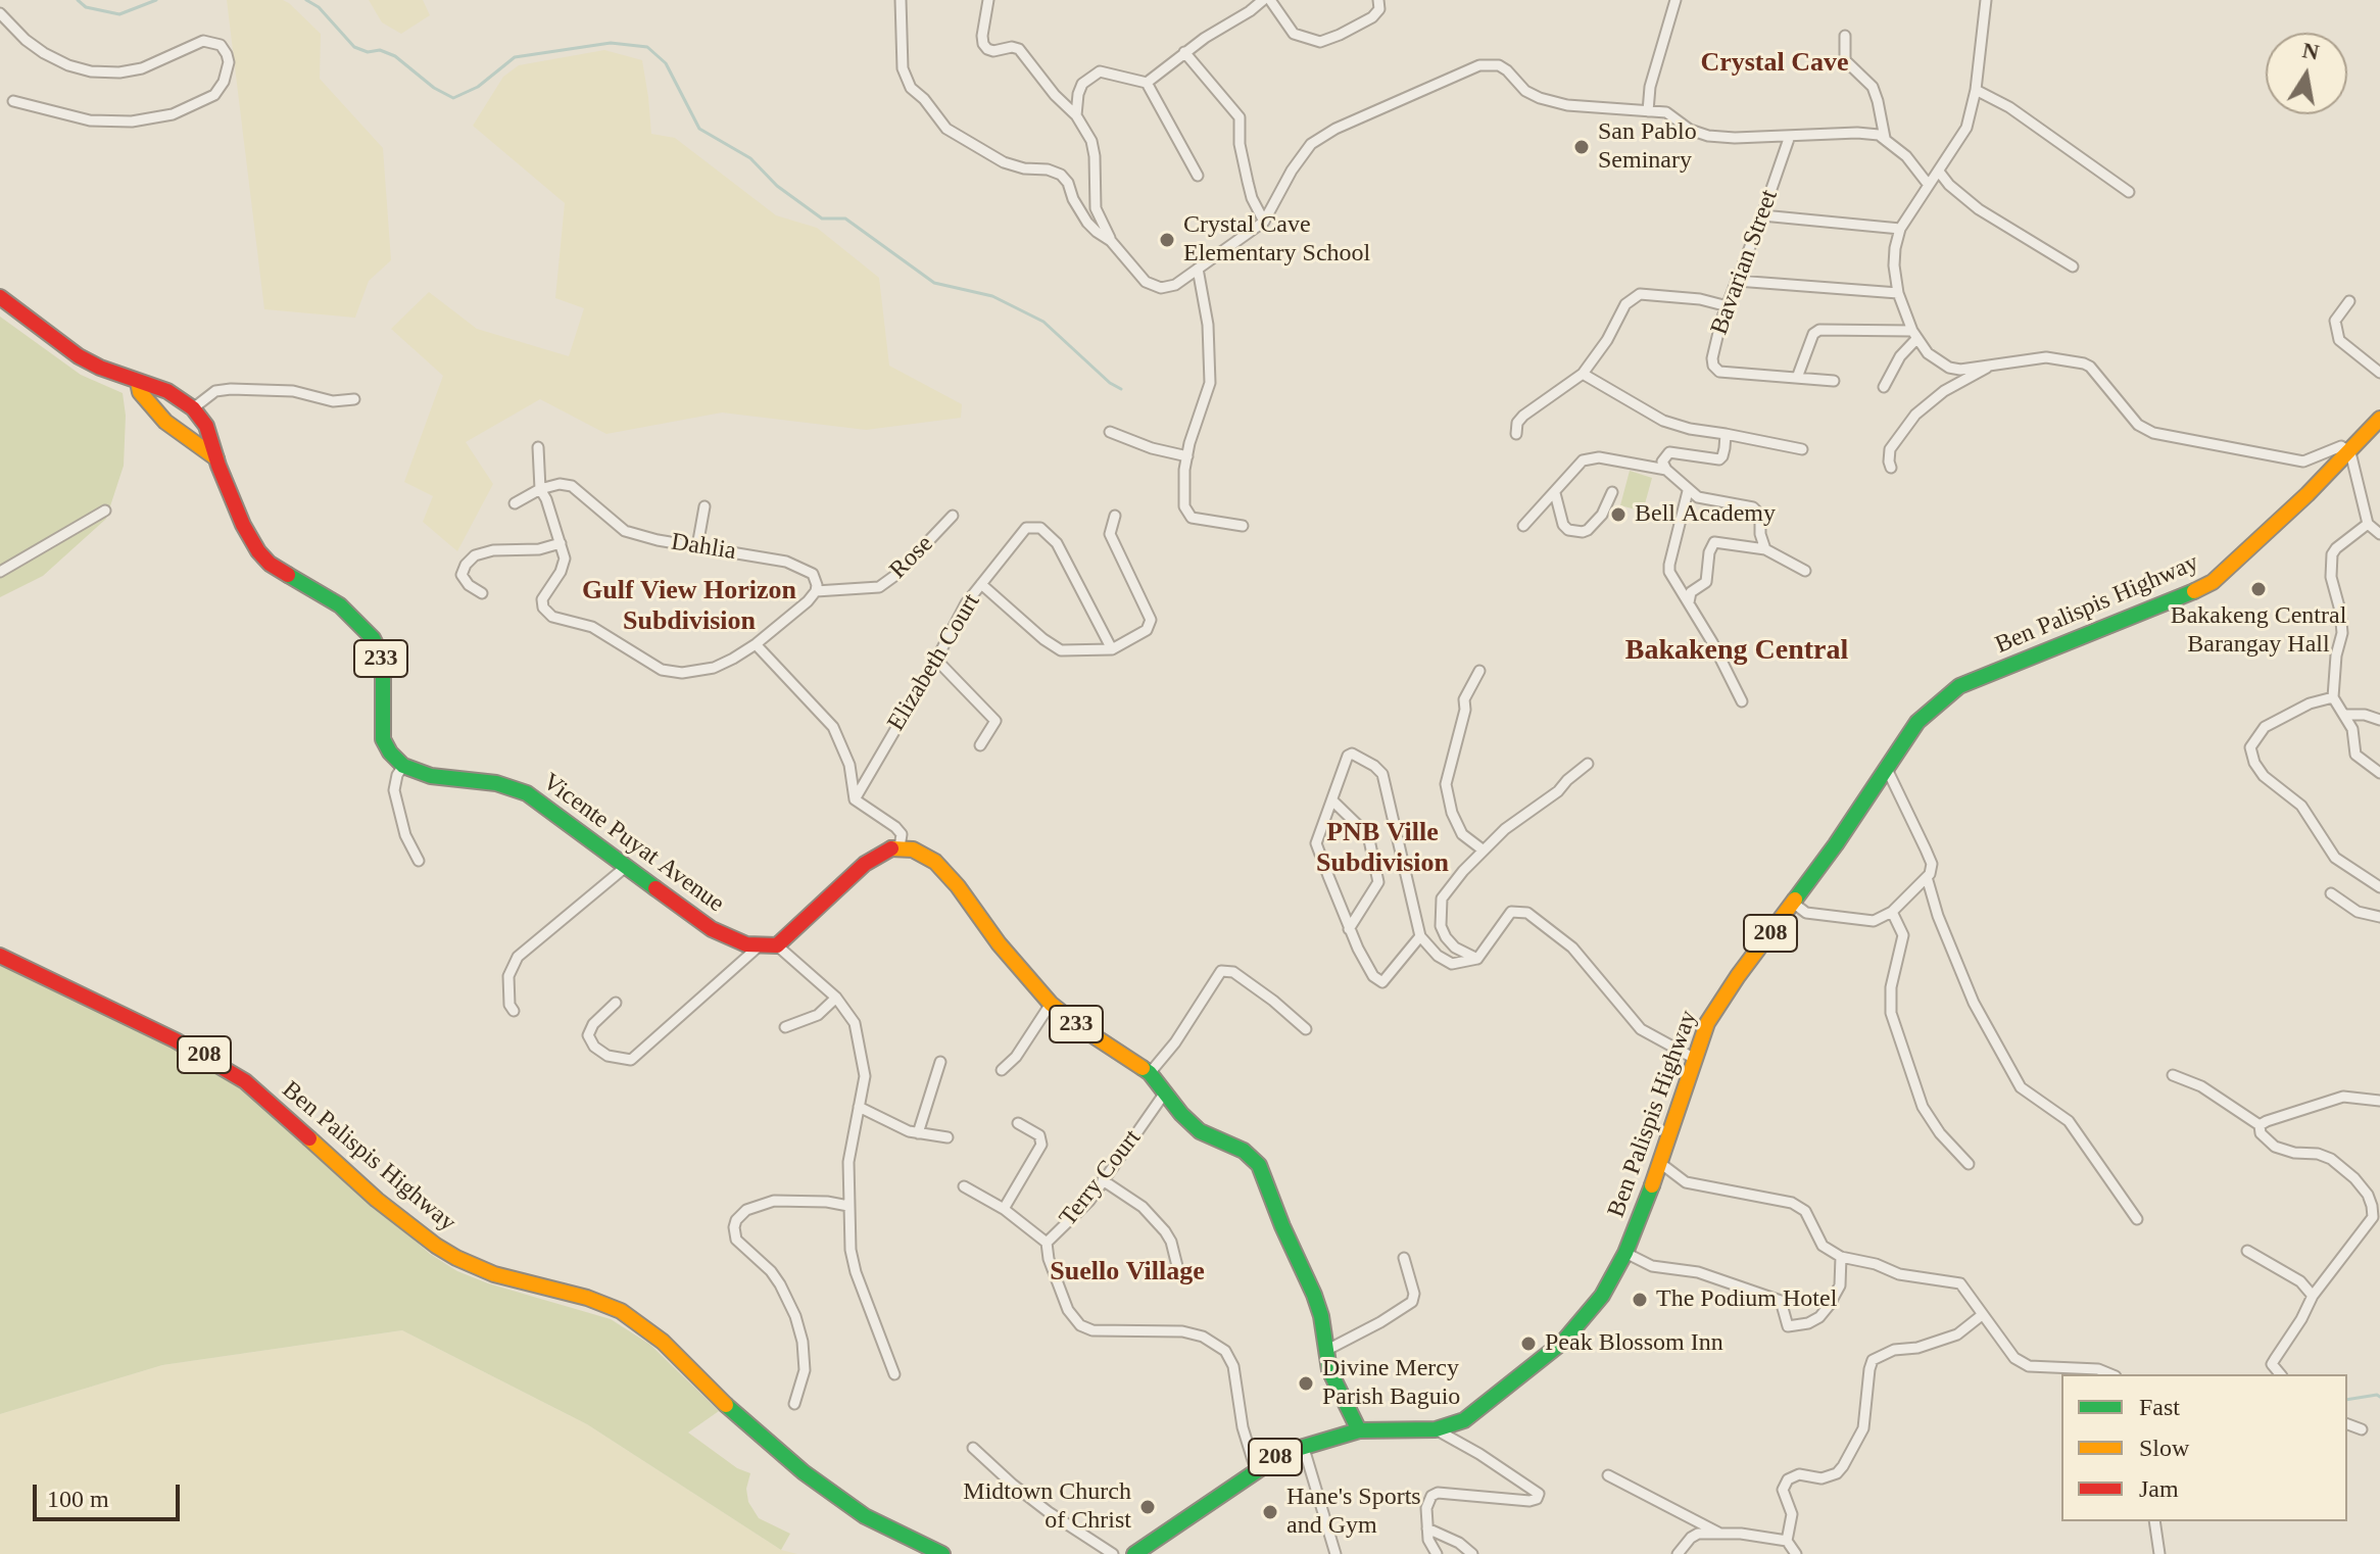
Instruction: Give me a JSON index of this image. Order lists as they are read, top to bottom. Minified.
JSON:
{"streets":{"main road":["Ben Palispis Highway","233","Vicente Puyat Avenue","208"],"street":["Bavarian Street","Dahlia","Rose","Elizabeth Court","Terry Court"]},"crossings":[["Dahlia","Rose"],["Ben Palispis Highway","233"],["Ben Palispis Highway","Terry Court"],["233","Vicente Puyat Avenue"],["233","Terry Court"]],"districts":["Crystal Cave","Gulf View Horizon Subdivision","Bakakeng Central","PNB Ville Subdivision","Suello Village"],"places":["San Pablo Seminary","Crystal Cave Elementary School","Bell Academy","Bakakeng Central Barangay Hall","The Podium Hotel","Peak Blossom Inn","Divine Mercy Parish Baguio","Midtown Church of Christ","Hane's Sports and Gym"],"legend":["Fast","Slow","Jam"],"scale_bar":"100 m","north":"top"}
